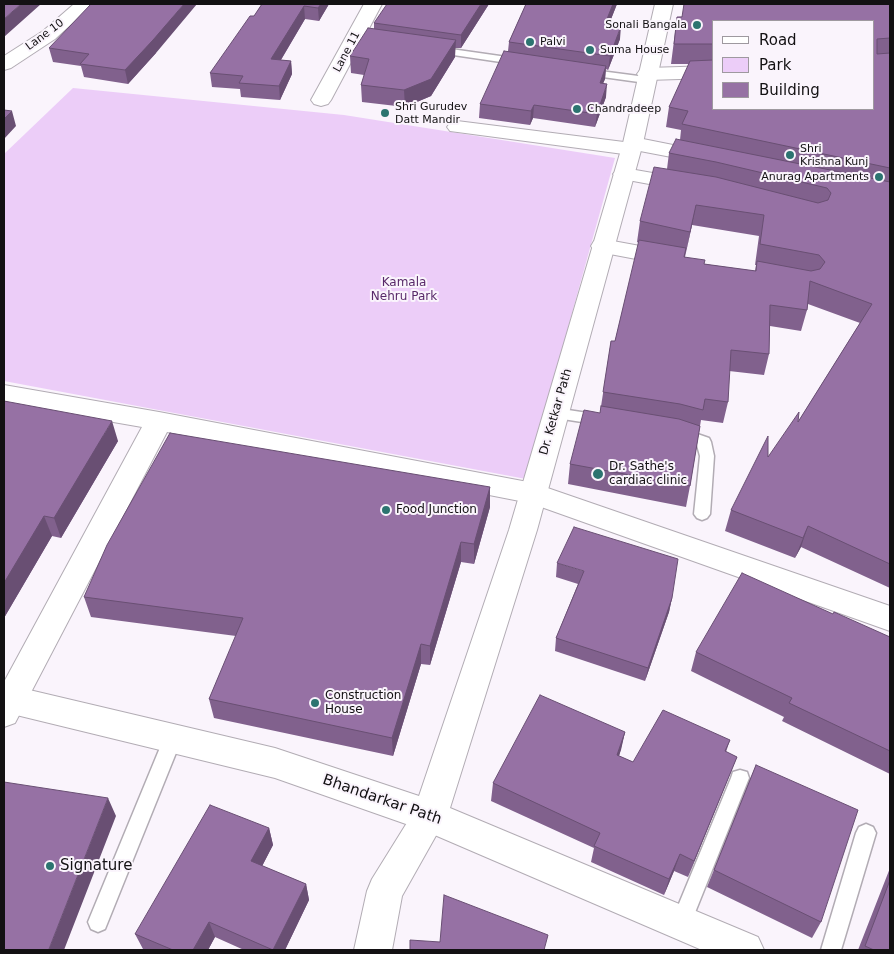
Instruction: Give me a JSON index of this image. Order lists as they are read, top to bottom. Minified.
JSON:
{"streets":{"street":["Lane 10","Lane 11","Dr. Ketkar Path","Bhandarkar Path"]},"crossings":[["Dr. Ketkar Path","Bhandarkar Path"]],"parks":["Kamala Nehru Park"],"places":["Sonali Bangala","Palvi","Suma House","Chandradeep","Shri Gurudev Datt Mandir","Shri Krishna Kunj","Anurag Apartments","Dr. Sathe's cardiac clinic","Food Junction","Construction House","Signature"],"legend":["Road","Park","Building"]}
